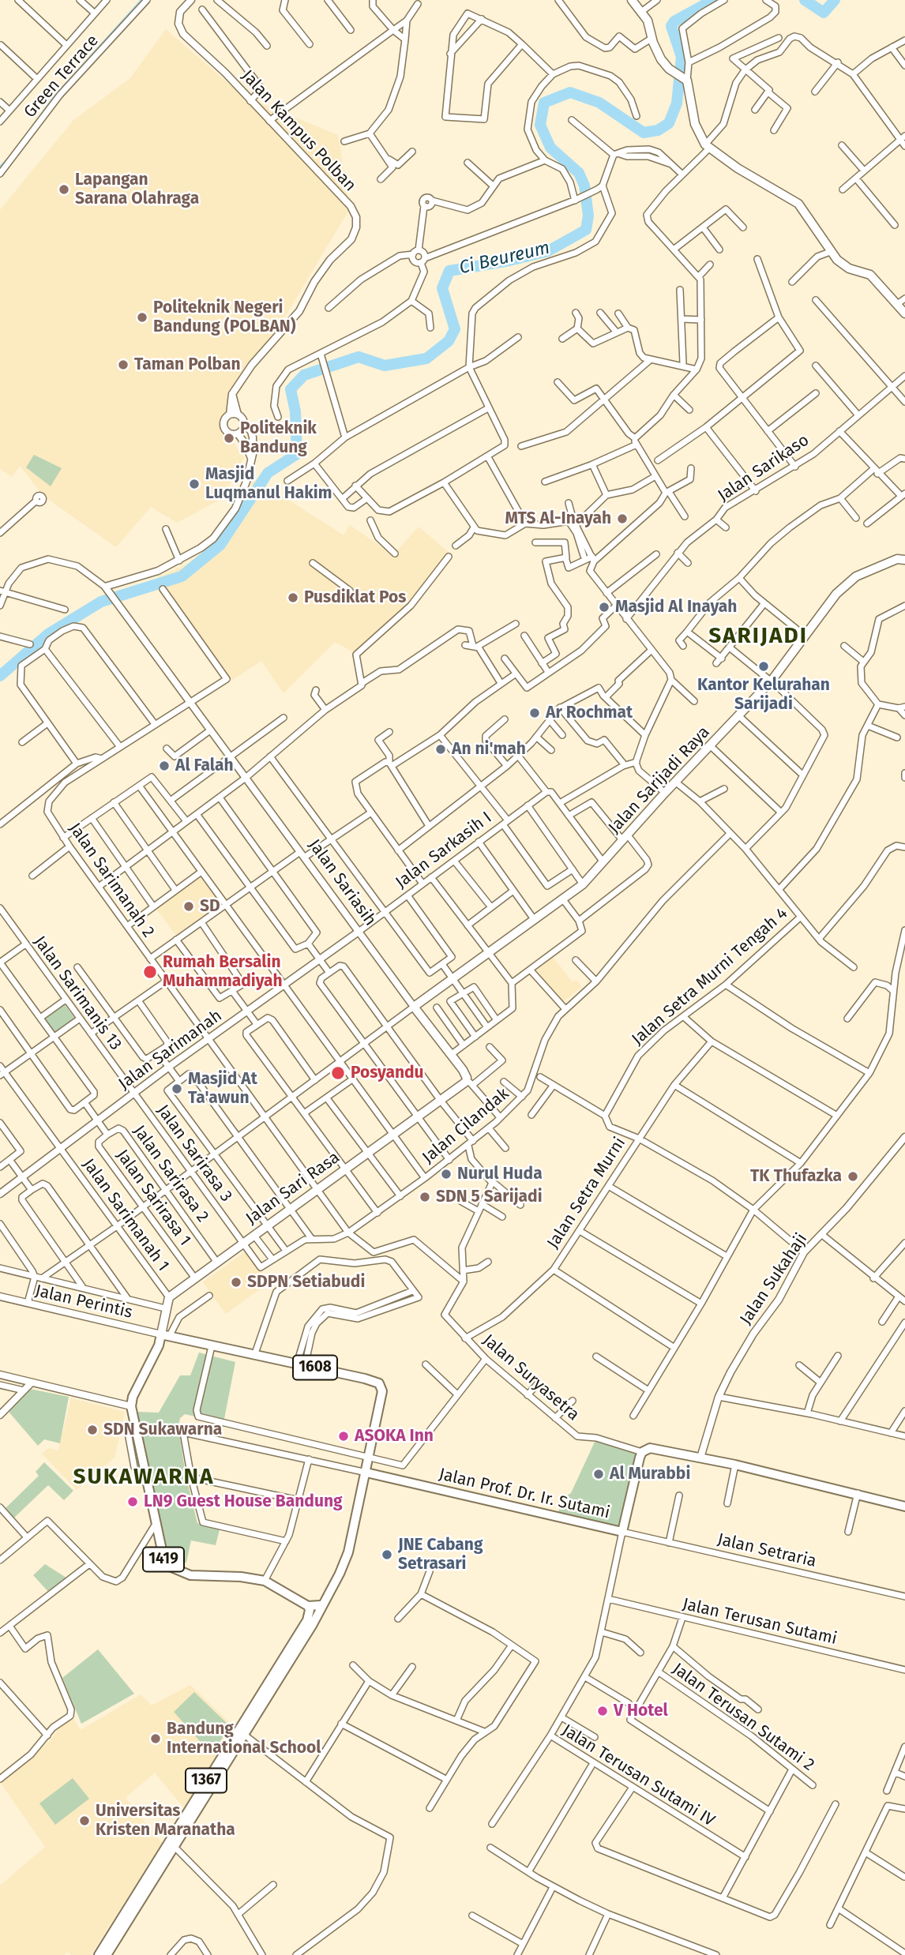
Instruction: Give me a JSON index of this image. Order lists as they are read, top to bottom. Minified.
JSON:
{"streets":{"main road":["Jalan Sarijadi Raya","Jalan Sariasih","Jalan Sari Rasa","1608","Jalan Prof. Dr. Ir. Sutami","1419","1367"],"street":["Green Terrace","Jalan Kampus Polban","Jalan Sarikaso","Jalan Sarkasih I","Jalan Sarimanah 2","Jalan Setra Murni Tengah 4","Jalan Sarimanis 13","Jalan Sarimanah","Jalan Cilandak","Jalan Sarirasa 3","Jalan Sarirasa 2","Jalan Setra Murni","Jalan Sarirasa 1","Jalan Sarimanah 1","Jalan Sukahaji","Jalan Perintis","Jalan Suryasetra","Jalan Setraria","Jalan Terusan Sutami","Jalan Terusan Sutami 2","Jalan Terusan Sutami IV"]},"crossings":[["Jalan Sarijadi Raya","Jalan Sariasih"],["Jalan Sarkasih I","Jalan Sariasih"],["Jalan Sarkasih I","Jalan Sarimanah"],["Jalan Sarimanah 2","Jalan Sariasih"],["Jalan Sarimanah 2","Jalan Sarimanah"],["Jalan Sarimanah 2","Jalan Cilandak"],["Jalan Sarimanah 2","Jalan Sari Rasa"],["Jalan Sarimanah 2","Jalan Suryasetra"],["Jalan Sariasih","Jalan Sarimanah"],["Jalan Sariasih","Jalan Sari Rasa"],["Jalan Sarimanis 13","Jalan Sarimanah"],["Jalan Sarimanis 13","Jalan Sarirasa 3"],["Jalan Sarimanah","Jalan Sarirasa 3"],["Jalan Sarimanah","Jalan Sarirasa 2"],["Jalan Sarimanah","Jalan Sarimanah 1"],["Jalan Cilandak","Jalan Sarirasa 3"],["Jalan Sarirasa 3","Jalan Sari Rasa"],["Jalan Sarirasa 2","Jalan Sari Rasa"],["Jalan Sarirasa 2","Jalan Sarirasa 1"],["Jalan Sari Rasa","Jalan Sarirasa 1"],["Jalan Sari Rasa","Jalan Sarimanah 1"],["Jalan Setra Murni","Jalan Suryasetra"],["Jalan Perintis","1608"],["1608","Jalan Prof. Dr. Ir. Sutami"],["1608","1367"],["Jalan Suryasetra","Jalan Prof. Dr. Ir. Sutami"],["Jalan Prof. Dr. Ir. Sutami","Jalan Setraria"],["Jalan Prof. Dr. Ir. Sutami","1367"],["1419","1367"]],"districts":["SARIJADI","SUKAWARNA"],"water":["Ci Beureum"],"places":["Lapangan Sarana Olahraga","Politeknik Negeri Bandung (POLBAN)","Taman Polban","Politeknik Bandung","Masjid Luqmanul Hakim","MTS Al-Inayah","Pusdiklat Pos","Masjid Al Inayah","Kantor Kelurahan Sarijadi","Ar Rochmat","An ni'mah","Al Falah","SD","Rumah Bersalin Muhammadiyah","Posyandu","Masjid At Ta'awun","Nurul Huda","TK Thufazka","SDN 5 Sarijadi","SDPN Setiabudi","SDN Sukawarna","ASOKA Inn","Al Murabbi","LN9 Guest House Bandung","JNE Cabang Setrasari","V Hotel","Bandung International School","Universitas Kristen Maranatha"]}
